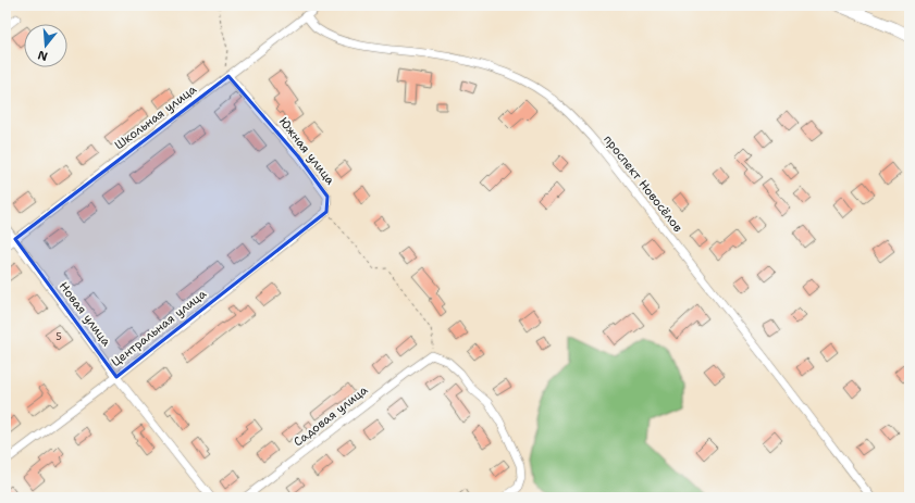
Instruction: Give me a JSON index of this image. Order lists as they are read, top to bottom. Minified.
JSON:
{"streets":{"street":["Школьная улица","Южная улица","проспект Новосёлов","Новая улица","Центральная улица","Садовая улица"]},"crossings":[["Школьная улица","Южная улица"],["Школьная улица","проспект Новосёлов"],["Школьная улица","Новая улица"],["Южная улица","Центральная улица"],["Новая улица","Центральная улица"]],"house_numbers":["5"],"north":"bottom"}
